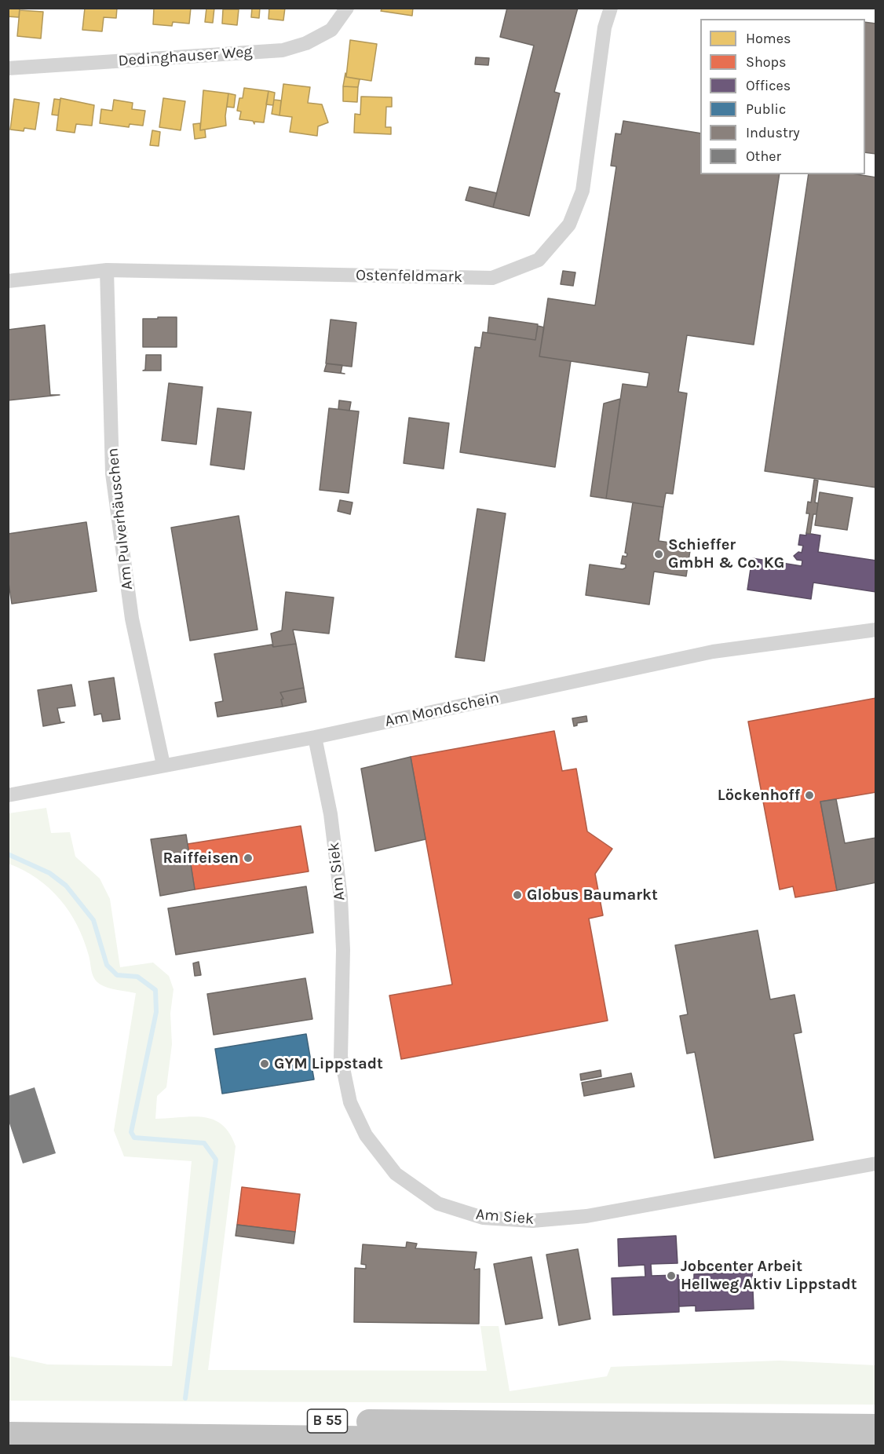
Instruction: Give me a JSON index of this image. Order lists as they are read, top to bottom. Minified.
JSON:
{"streets":{"highway":["B 55"],"street":["Dedinghauser Weg","Ostenfeldmark","Am Pulverhäuschen","Am Mondschein","Am Siek"]},"crossings":[["Ostenfeldmark","Am Pulverhäuschen"],["Am Pulverhäuschen","Am Mondschein"],["Am Mondschein","Am Siek"]],"places":["Schieffer GmbH & Co. KG","Löckenhoff","Raiffeisen","Globus Baumarkt","GYM Lippstadt","Jobcenter Arbeit Hellweg Aktiv Lippstadt"],"legend":["Homes","Shops","Offices","Public","Industry","Other"]}
